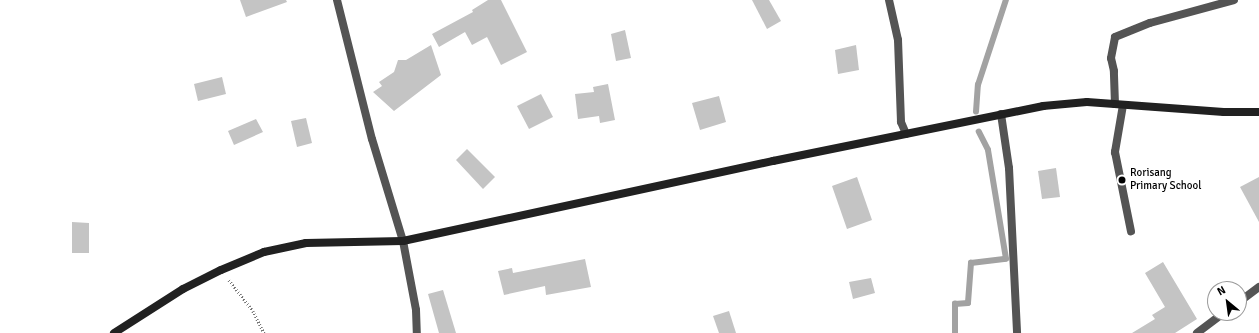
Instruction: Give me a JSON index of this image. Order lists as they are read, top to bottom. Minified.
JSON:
{"places":["Rorisang Primary School"],"north":"top left"}
